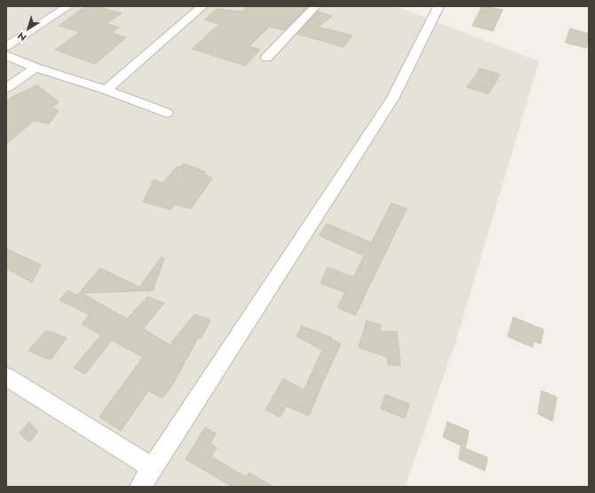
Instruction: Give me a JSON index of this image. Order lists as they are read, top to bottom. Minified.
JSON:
{"north":"bottom left"}
